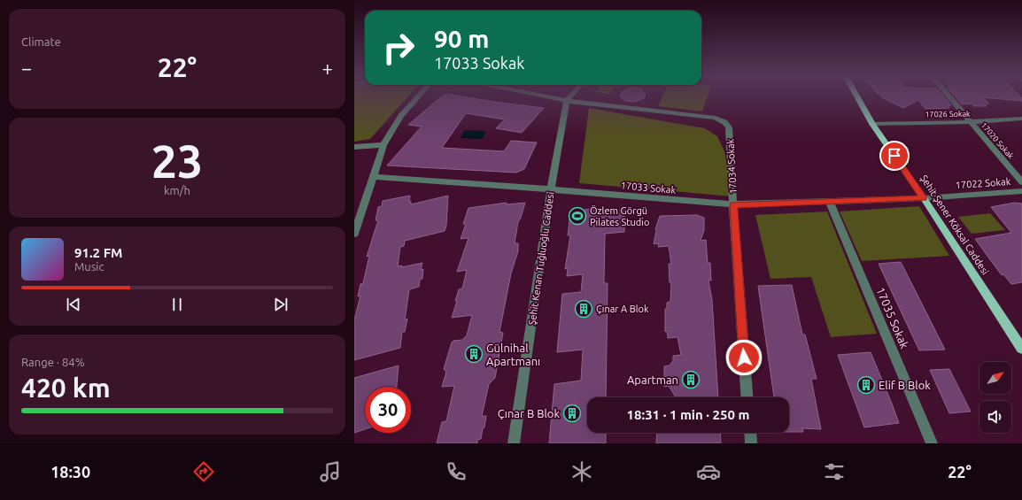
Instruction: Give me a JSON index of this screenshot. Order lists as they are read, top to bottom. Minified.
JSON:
{"streets":{"main road":["Şehit Şener Köksal Caddesi"],"street":["17026 Sokak","17020 Sokak","17034 Sokak","17022 Sokak","17033 Sokak","Şehit Kenan Tuğluoğlu Caddesi","17035 Sokak"]},"crossings":[["17026 Sokak","17020 Sokak"],["17026 Sokak","Şehit Şener Köksal Caddesi"],["17034 Sokak","17033 Sokak"],["17034 Sokak","Şehit Kenan Tuğluoğlu Caddesi"],["17022 Sokak","17033 Sokak"],["17022 Sokak","Şehit Şener Köksal Caddesi"],["17033 Sokak","Şehit Şener Köksal Caddesi"],["17033 Sokak","Şehit Kenan Tuğluoğlu Caddesi"],["17033 Sokak","17035 Sokak"]],"places":{"sports":["Özlem Görgü Pilates Studio"],"building":["Çınar A Blok","Gülnihal Apartmanı","Apartman","Elif B Blok","Çınar B Blok"]},"north":"top right","page":{"tile":["Climate",["23","km/h"],["Range · 84%","420 km"]],"turn":["90 m","17033 Sokak"],"heat":["−","22°","+"],"song":["91.2 FM","Music"],"limit":"30","trip":"18:31 · 1 min · 250 m","tabs":["18:30","22°"]}}
